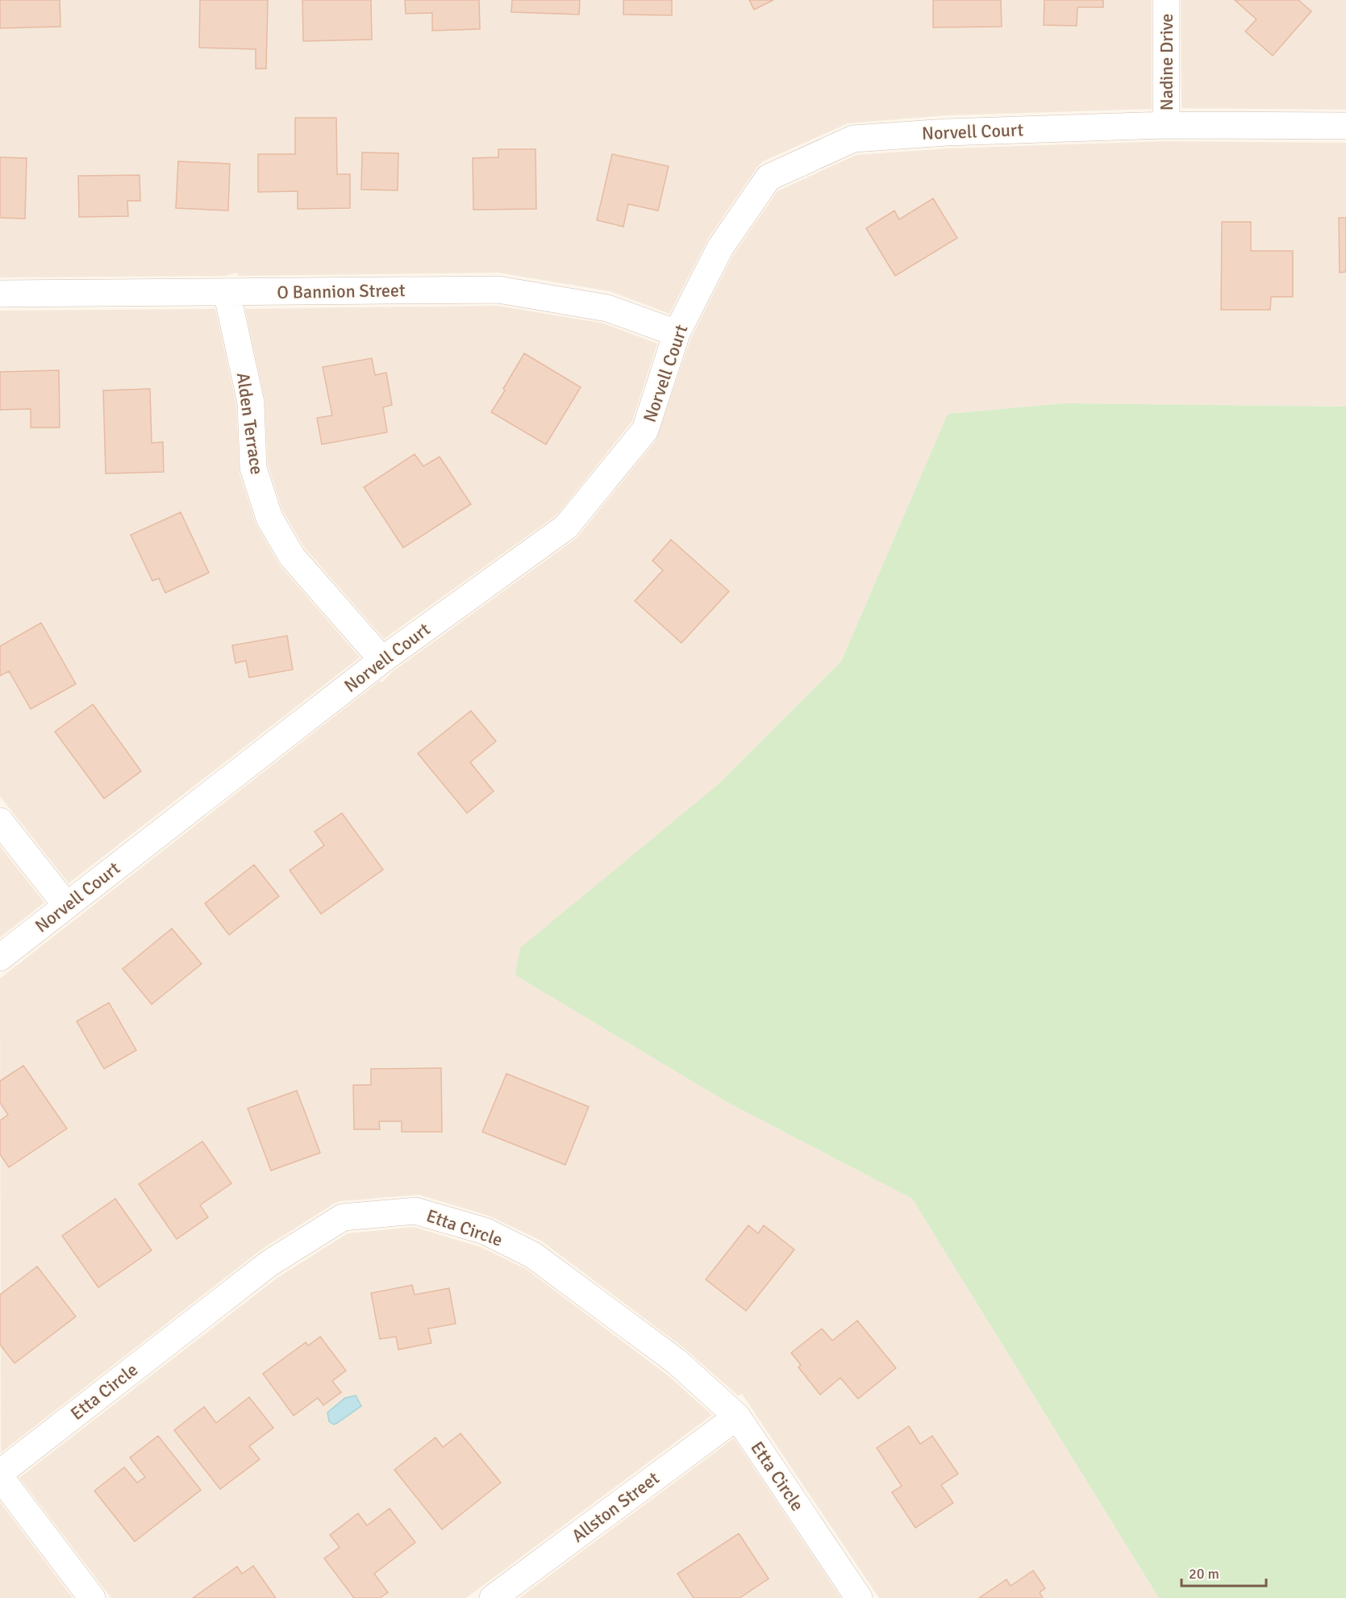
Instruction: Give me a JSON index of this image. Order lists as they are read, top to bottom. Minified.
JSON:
{"streets":{"street":["Nadine Drive","Norvell Court","O Bannion Street","Alden Terrace","Etta Circle","Allston Street"]},"crossings":[["Nadine Drive","Norvell Court"],["Norvell Court","O Bannion Street"],["Norvell Court","Alden Terrace"],["O Bannion Street","Alden Terrace"],["Etta Circle","Allston Street"]],"scale_bar":"20 m"}
